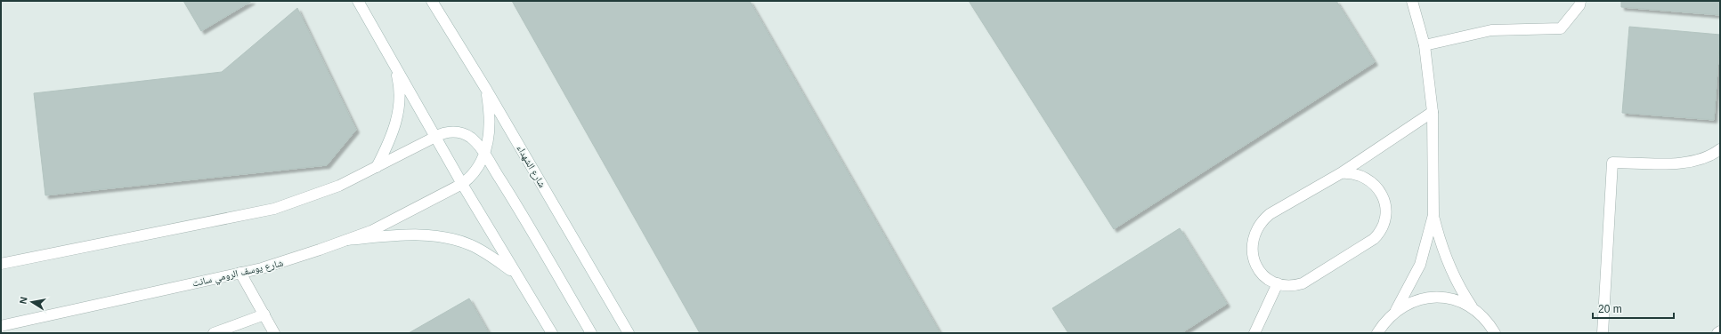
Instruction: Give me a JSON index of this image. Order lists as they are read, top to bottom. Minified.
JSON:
{"streets":{"street":["شارع الشهداء","شارع يوسف الرومي سانت"]},"crossings":[["شارع الشهداء","شارع يوسف الرومي سانت"]],"scale_bar":"20 m","north":"left"}
